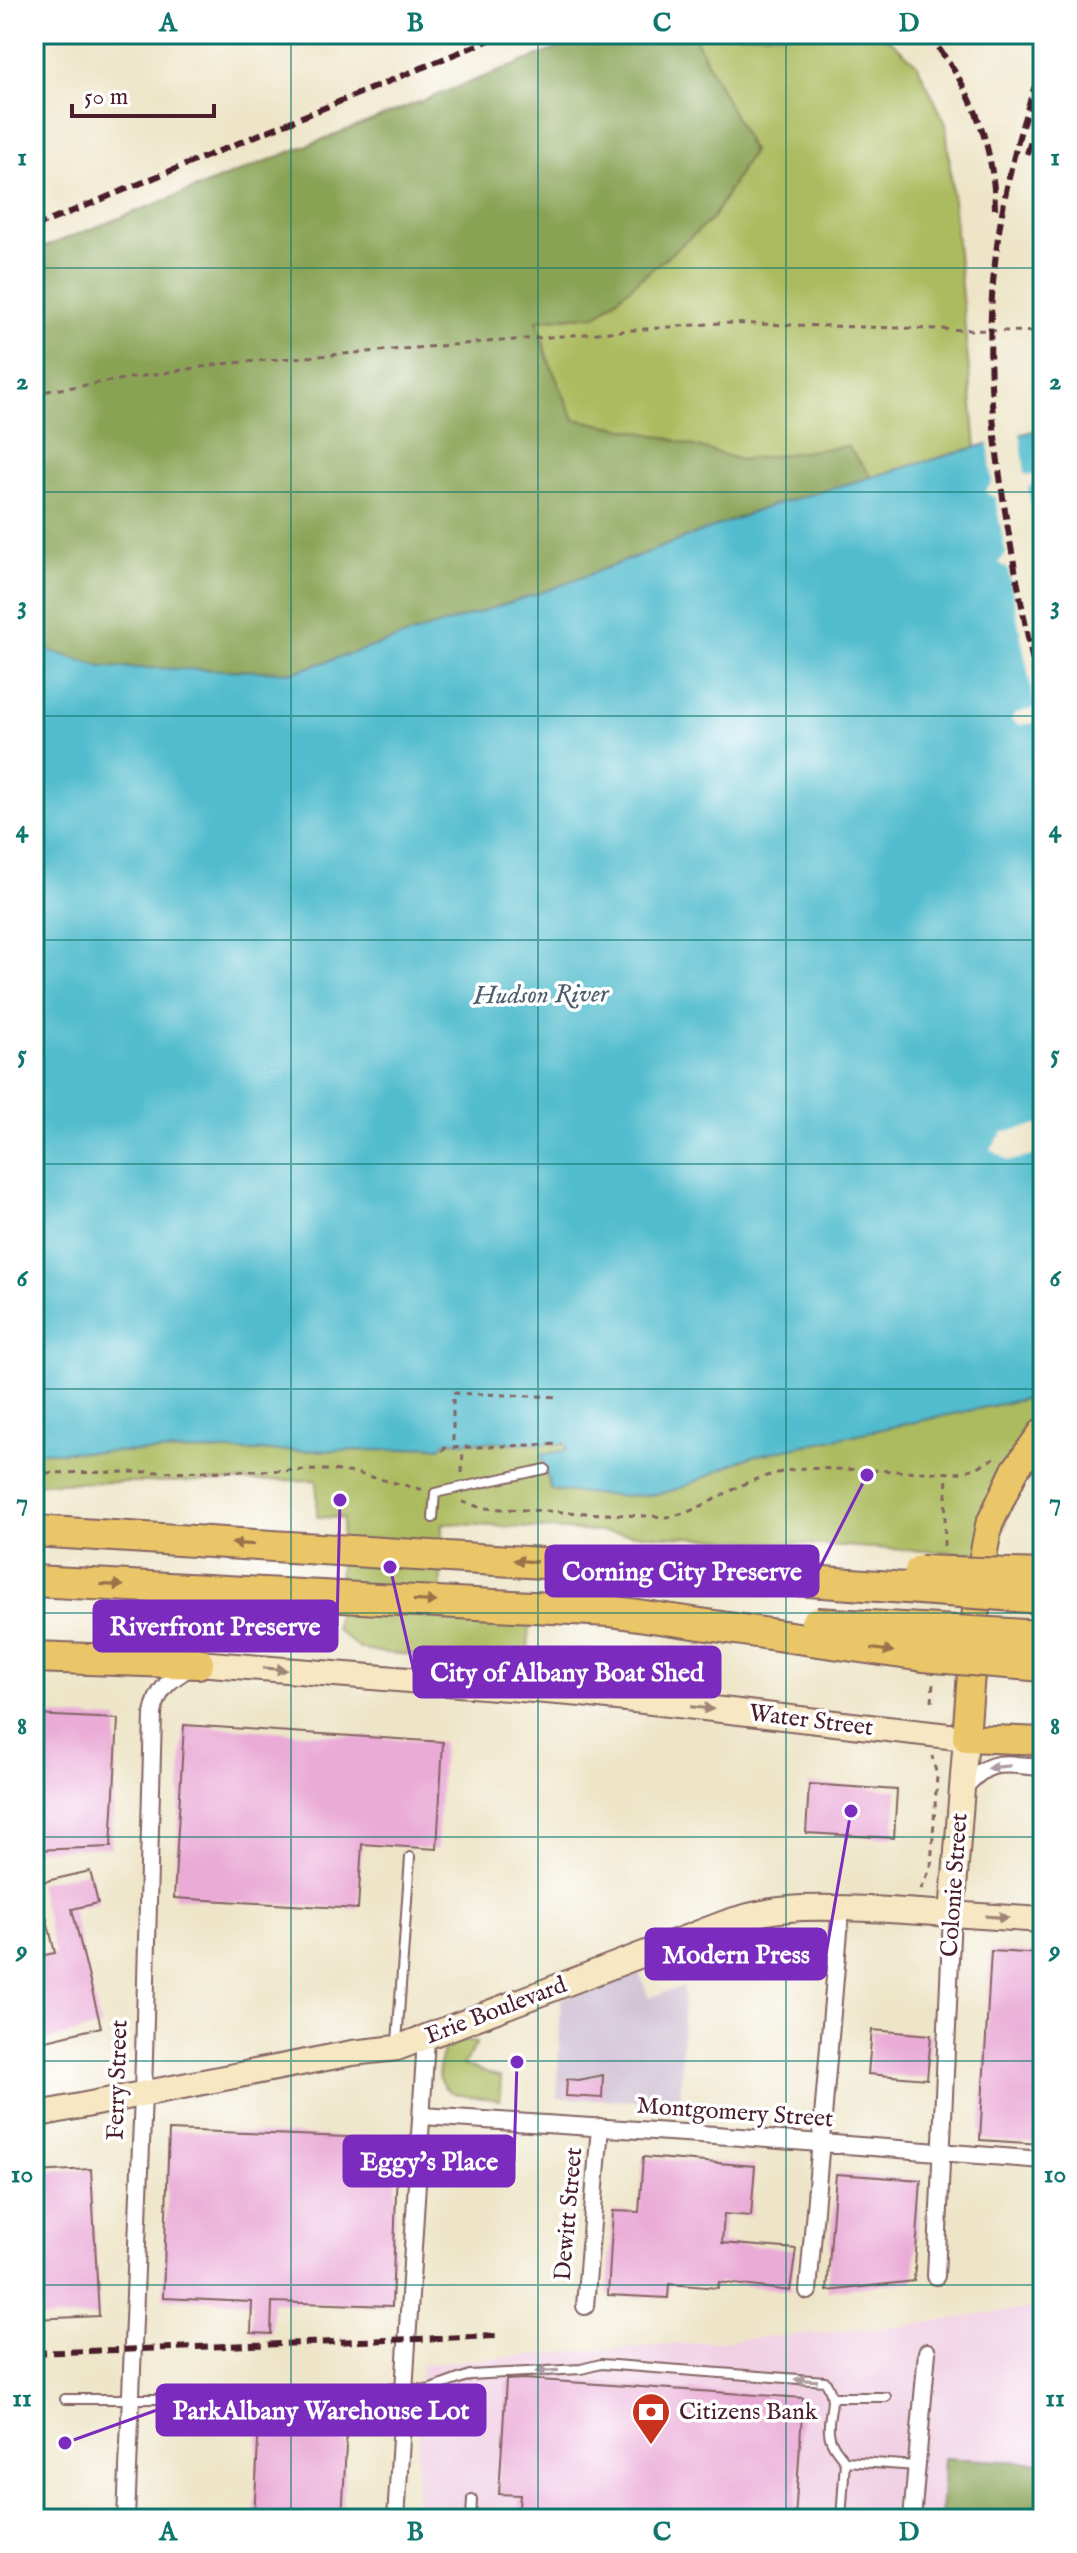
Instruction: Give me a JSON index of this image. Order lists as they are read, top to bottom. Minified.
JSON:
{"streets":{"main road":["Water Street","Colonie Street"],"street":["Erie Boulevard","Ferry Street","Montgomery Street","Dewitt Street"]},"crossings":[["Water Street","Colonie Street"],["Water Street","Ferry Street"],["Colonie Street","Erie Boulevard"],["Colonie Street","Montgomery Street"],["Erie Boulevard","Ferry Street"],["Montgomery Street","Dewitt Street"]],"one_way":["Water Street"],"water":["Hudson River"],"places":{"other":["Corning City Preserve","Riverfront Preserve","City of Albany Boat Shed","Modern Press","Eggy's Place","ParkAlbany Warehouse Lot"],"bank":["Citizens Bank"]},"scale_bar":"50 m","grid":{"columns":["A","B","C","D"],"rows":["1","2","3","4","5","6","7","8","9","10","11"]}}
